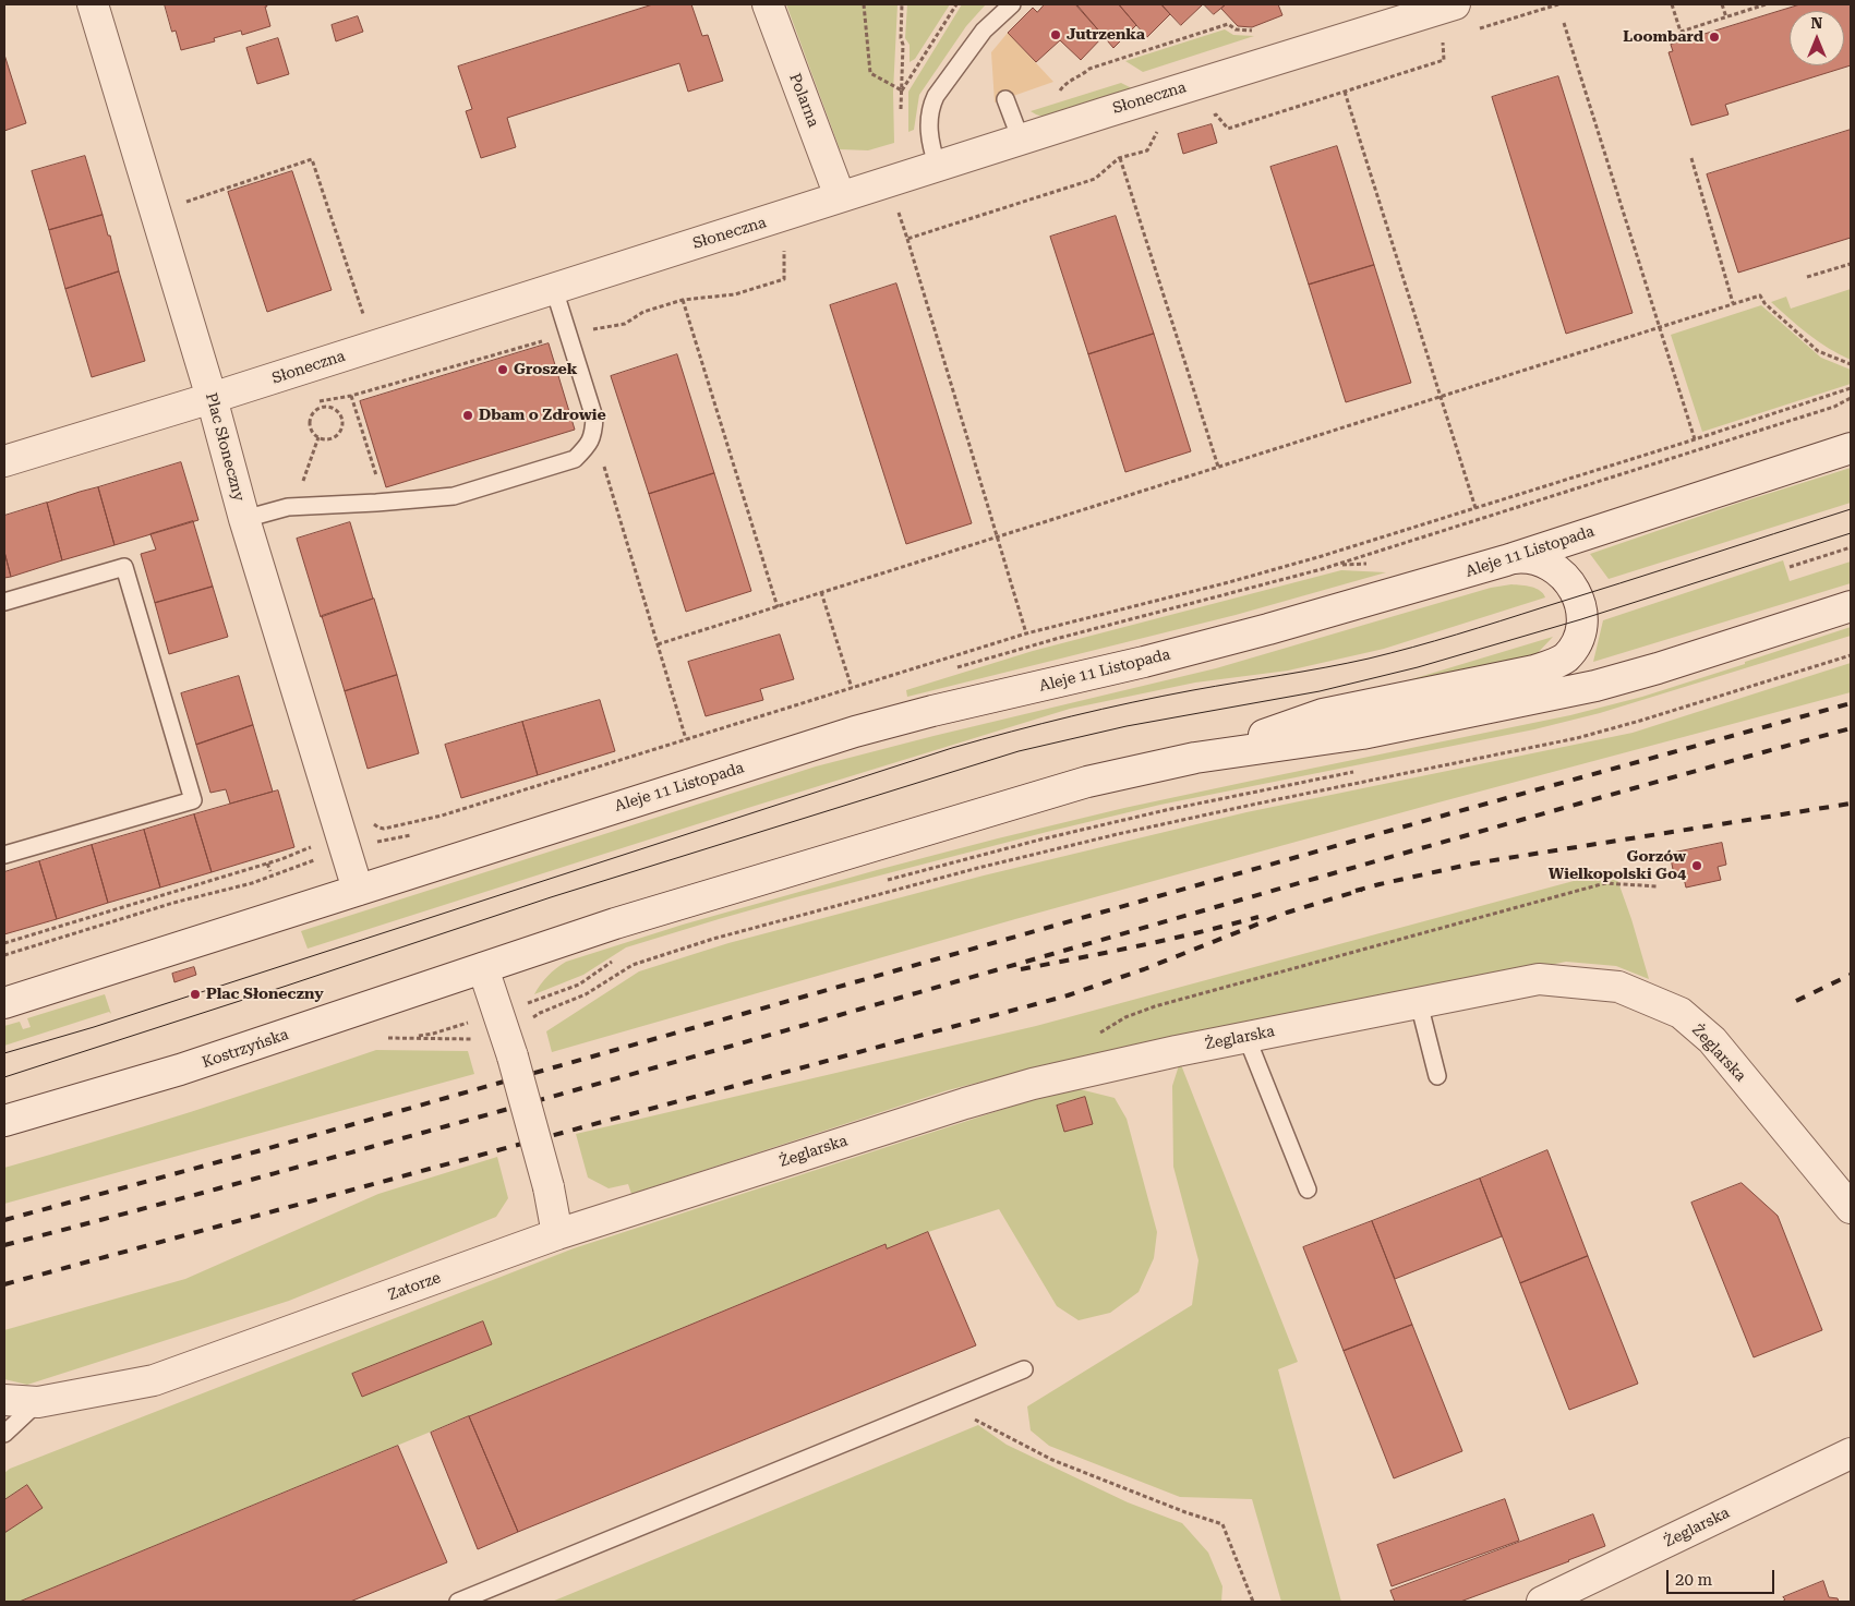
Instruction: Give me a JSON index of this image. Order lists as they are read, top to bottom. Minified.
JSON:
{"streets":{"street":["Słoneczna","Polarna","Plac Słoneczny","Aleje 11 Listopada","Żeglarska","Kostrzyńska","Zatorze"]},"crossings":[["Słoneczna","Polarna"],["Słoneczna","Plac Słoneczny"],["Plac Słoneczny","Aleje 11 Listopada"],["Żeglarska","Zatorze"]],"places":["Jutrzenka","Loombard","Groszek","Dbam o Zdrowie","Gorzów Wielkopolski Go4","Plac Słoneczny"],"scale_bar":"20 m","north":"top"}
